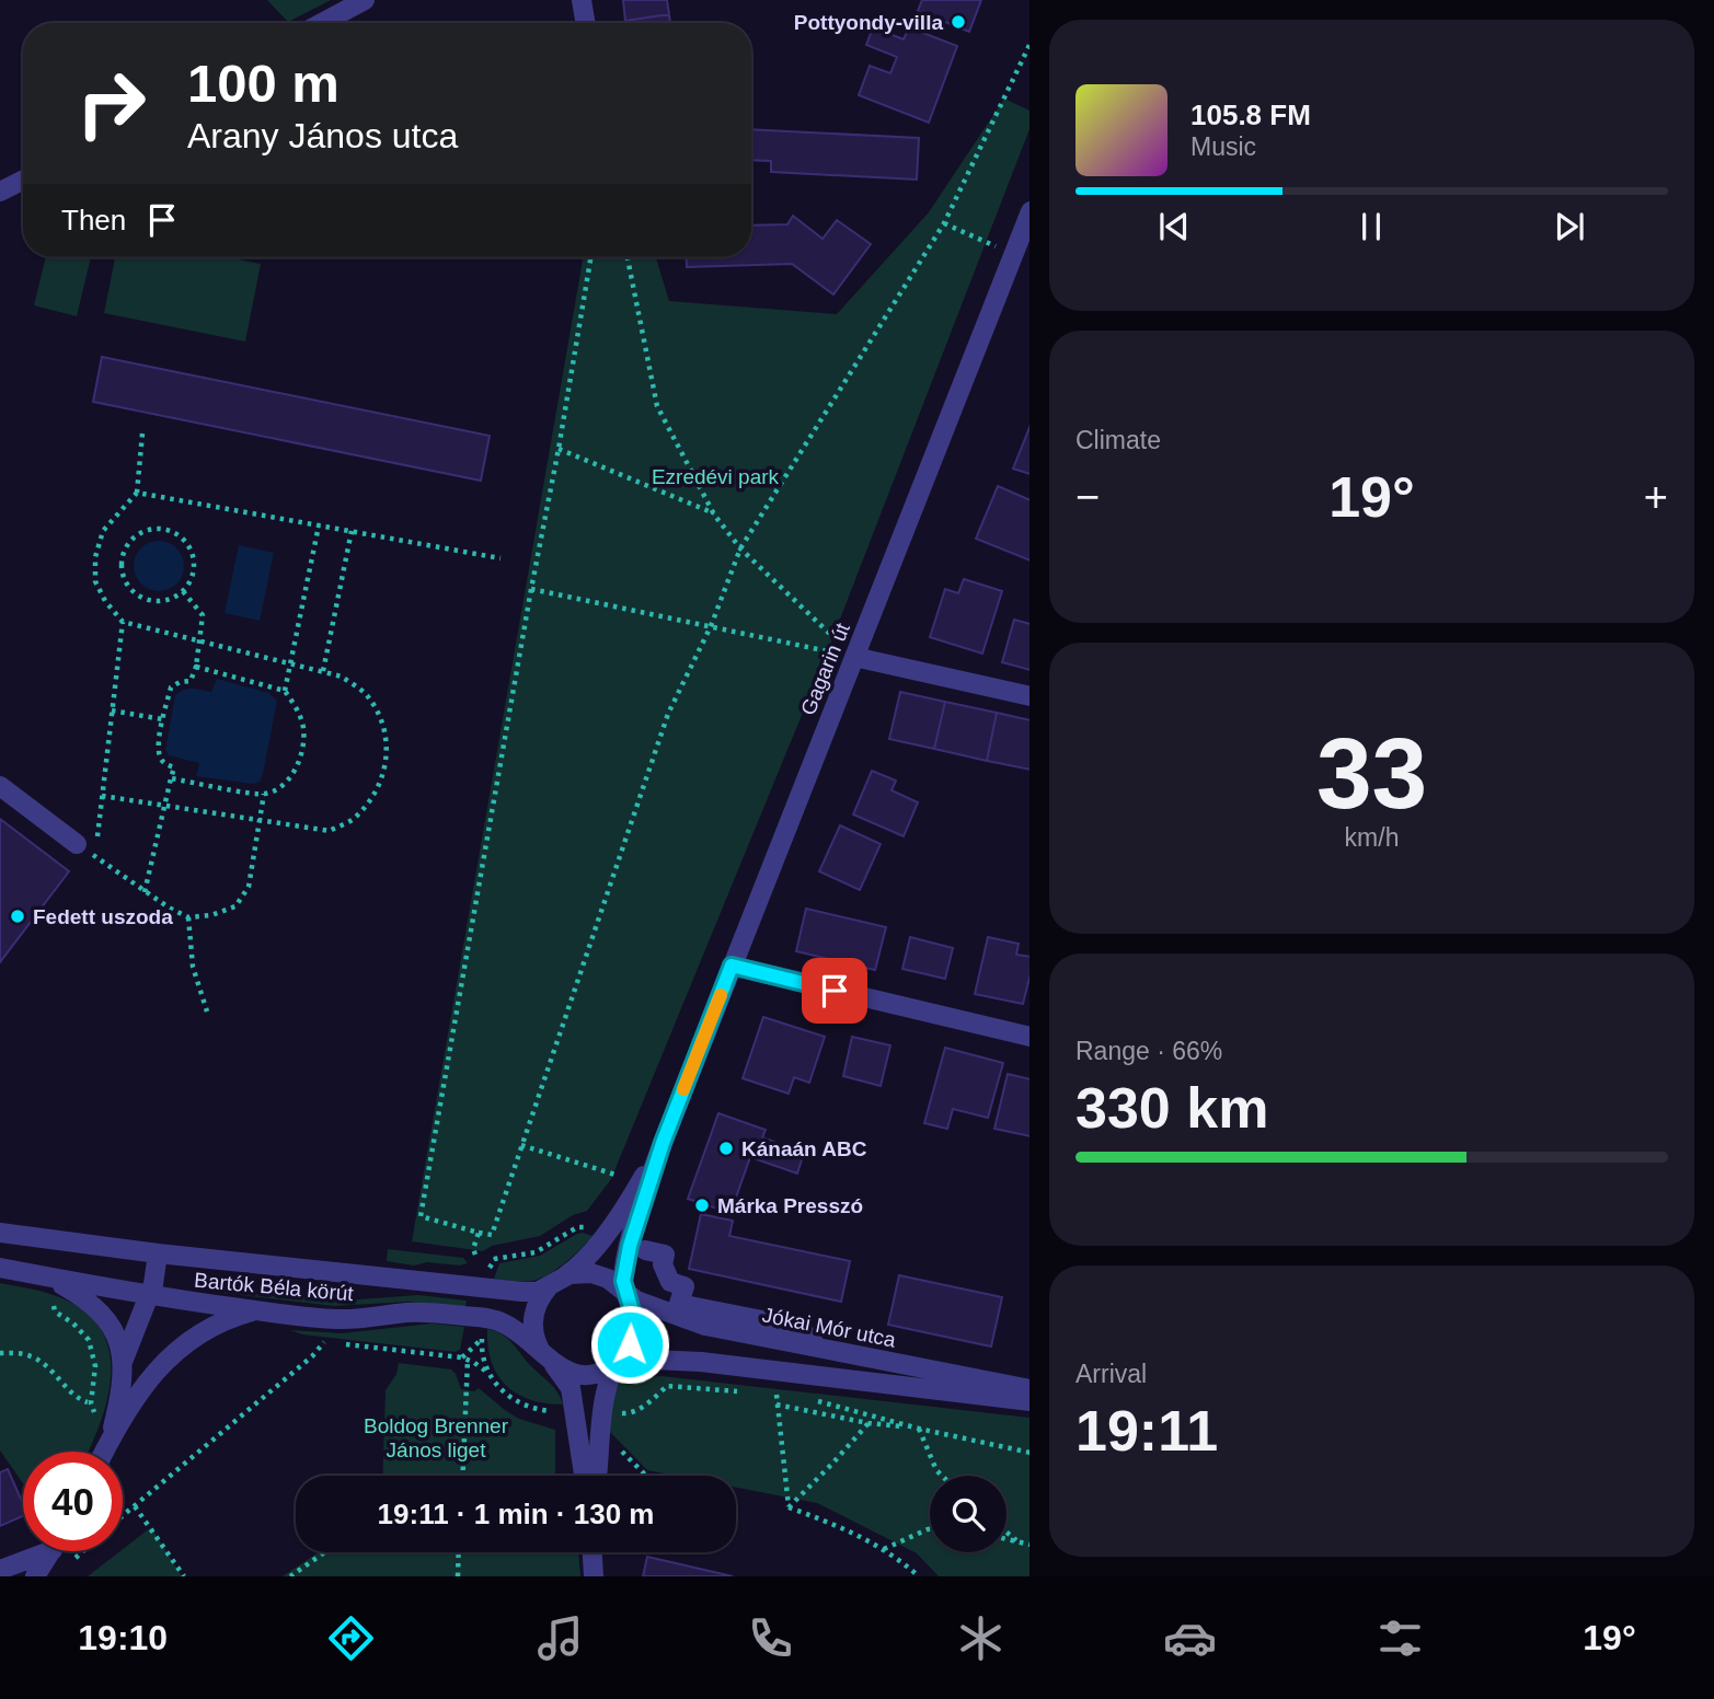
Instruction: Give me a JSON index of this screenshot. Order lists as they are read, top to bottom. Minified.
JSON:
{"streets":{"street":["Gagarin út","Bartók Béla körút","Jókai Mór utca"]},"crossings":[["Gagarin út","Bartók Béla körút"],["Gagarin út","Jókai Mór utca"],["Bartók Béla körút","Jókai Mór utca"]],"parks":["Ezredévi park","Boldog Brenner János liget"],"places":["Pottyondy-villa","Fedett uszoda","Kánaán ABC","Márka Presszó"],"page":{"turn":["100 m","Arany János utca"],"song":["105.8 FM","Music"],"then":"Then","tile":["Climate",["33","km/h"],["Range · 66%","330 km"],["Arrival","19:11"]],"heat":["−","19°","+"],"limit":"40","trip":"19:11 · 1 min · 130 m","tabs":["19:10","19°"]}}
